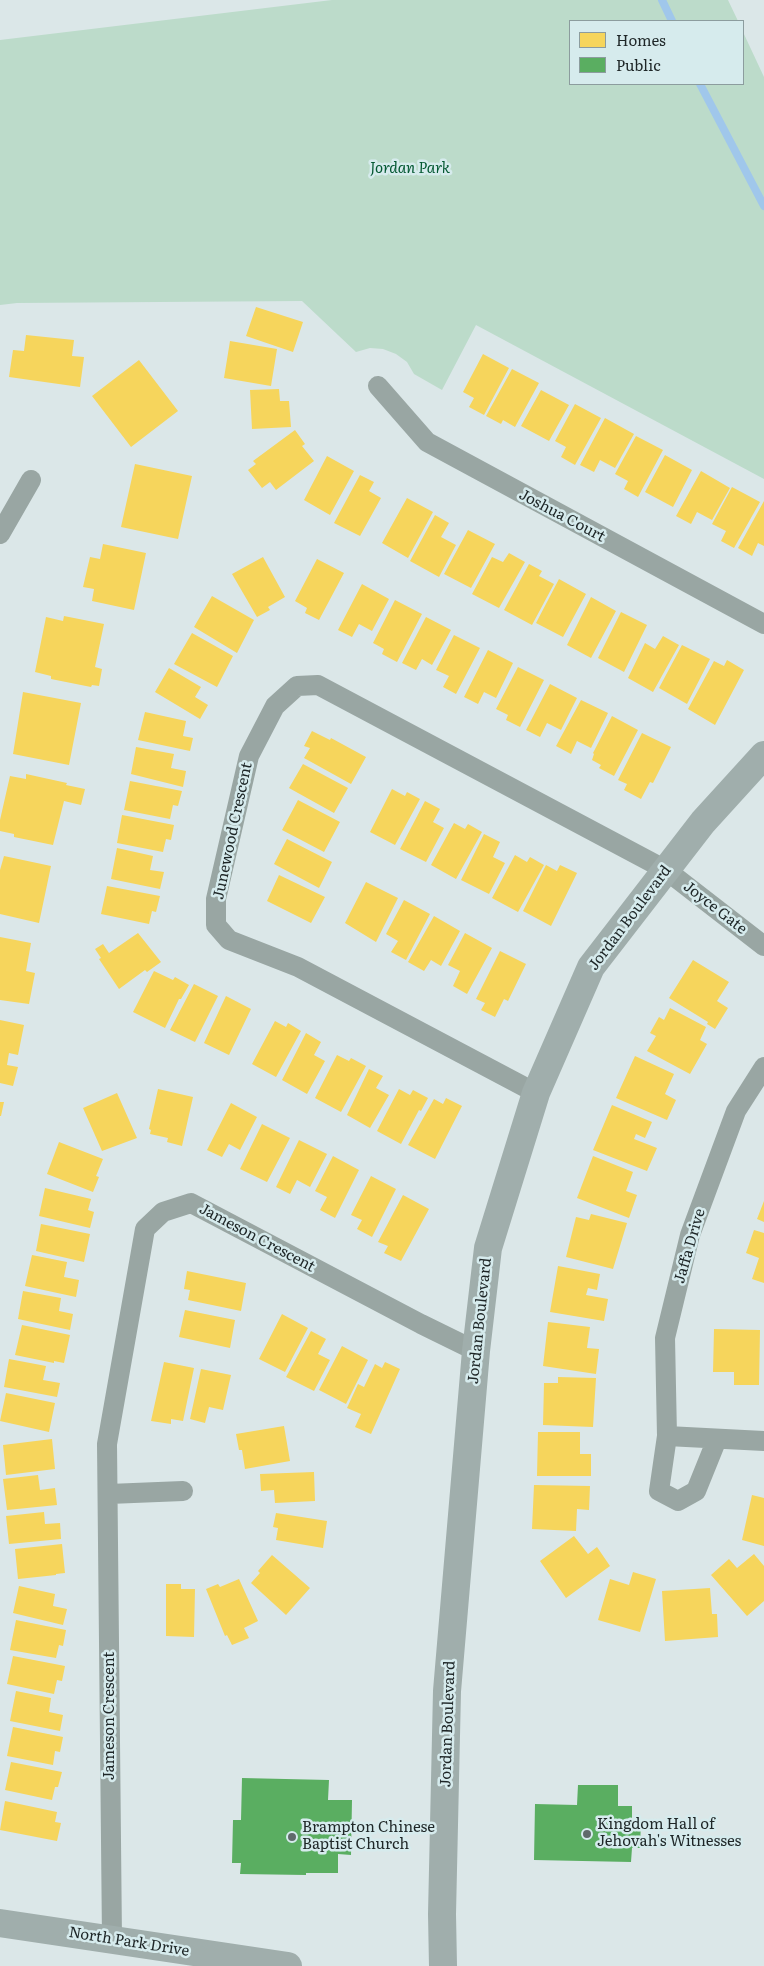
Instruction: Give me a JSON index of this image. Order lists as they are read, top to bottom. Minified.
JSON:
{"streets":{"street":["Joshua Court","Junewood Crescent","Joyce Gate","Jordan Boulevard","Jameson Crescent","Jaffa Drive","North Park Drive"]},"crossings":[["Junewood Crescent","Joyce Gate"],["Junewood Crescent","Jordan Boulevard"],["Joyce Gate","Jordan Boulevard"],["Jordan Boulevard","Jameson Crescent"],["Jameson Crescent","North Park Drive"]],"parks":["Jordan Park"],"places":["Kingdom Hall of Jehovah's Witnesses","Brampton Chinese Baptist Church"],"legend":["Homes","Public"]}
